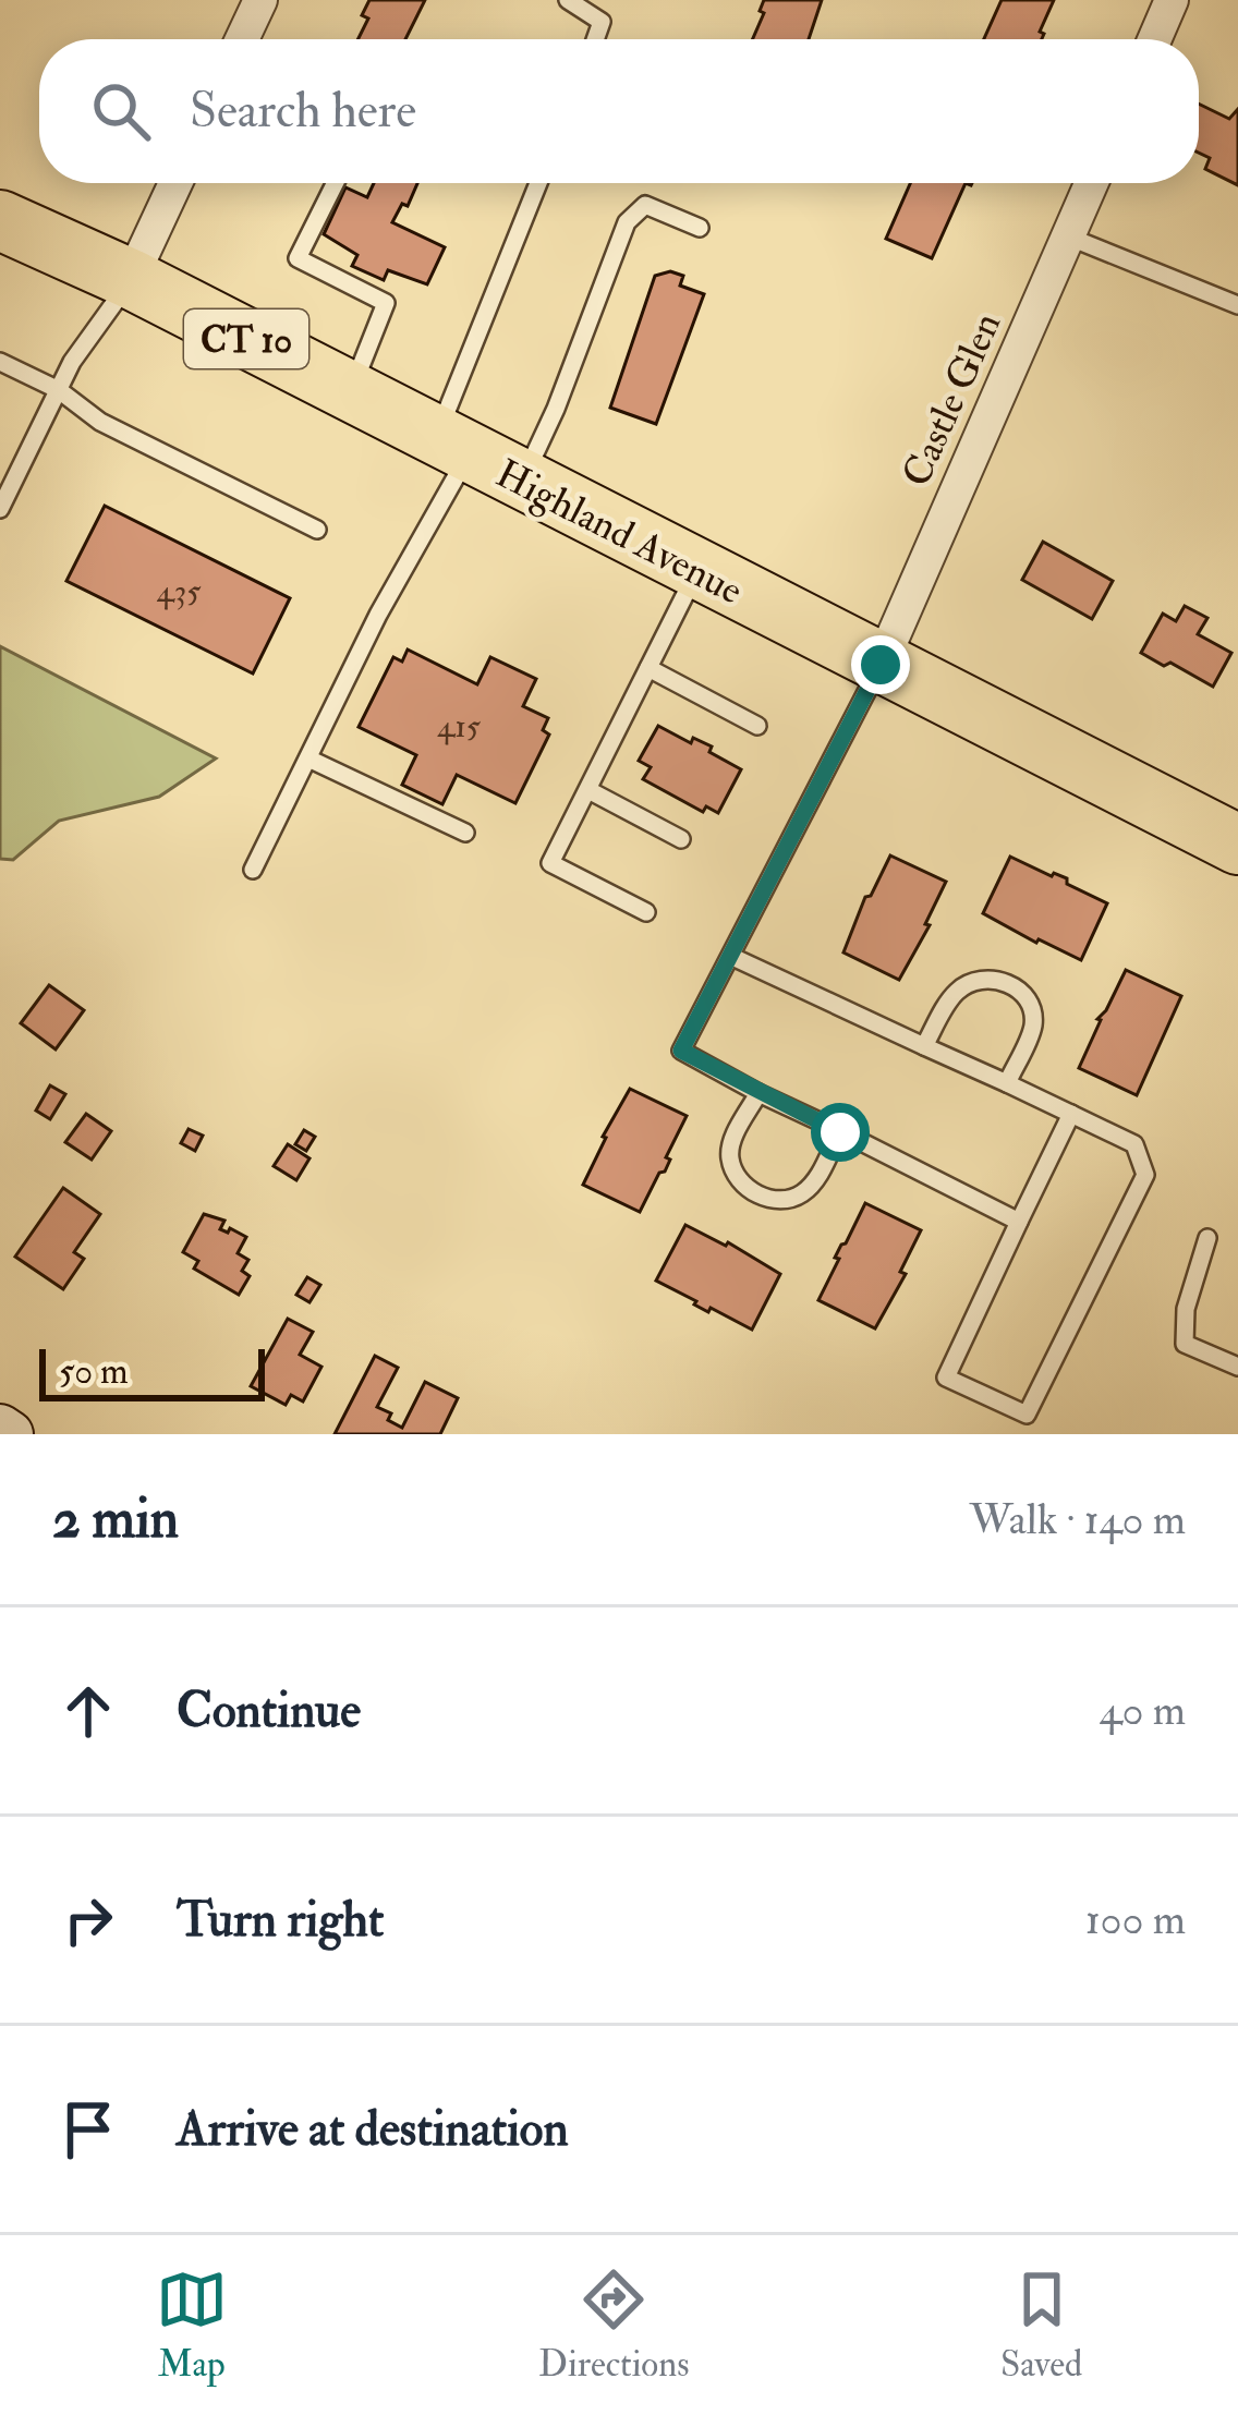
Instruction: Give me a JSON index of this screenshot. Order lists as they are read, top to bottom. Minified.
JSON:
{"streets":{"highway":["CT 10","Highland Avenue"],"street":["Castle Glen"]},"crossings":[["Castle Glen","Highland Avenue"]],"house_numbers":["435","415"],"scale_bar":"50 m","page":{"search":"Search here","scale":"50 m","heading":["2 min","Walk · 140 m"],"list":[["Continue","40 m"],["Turn right","100 m"],"Arrive at destination"],"nav":["Map","Directions","Saved"]}}
